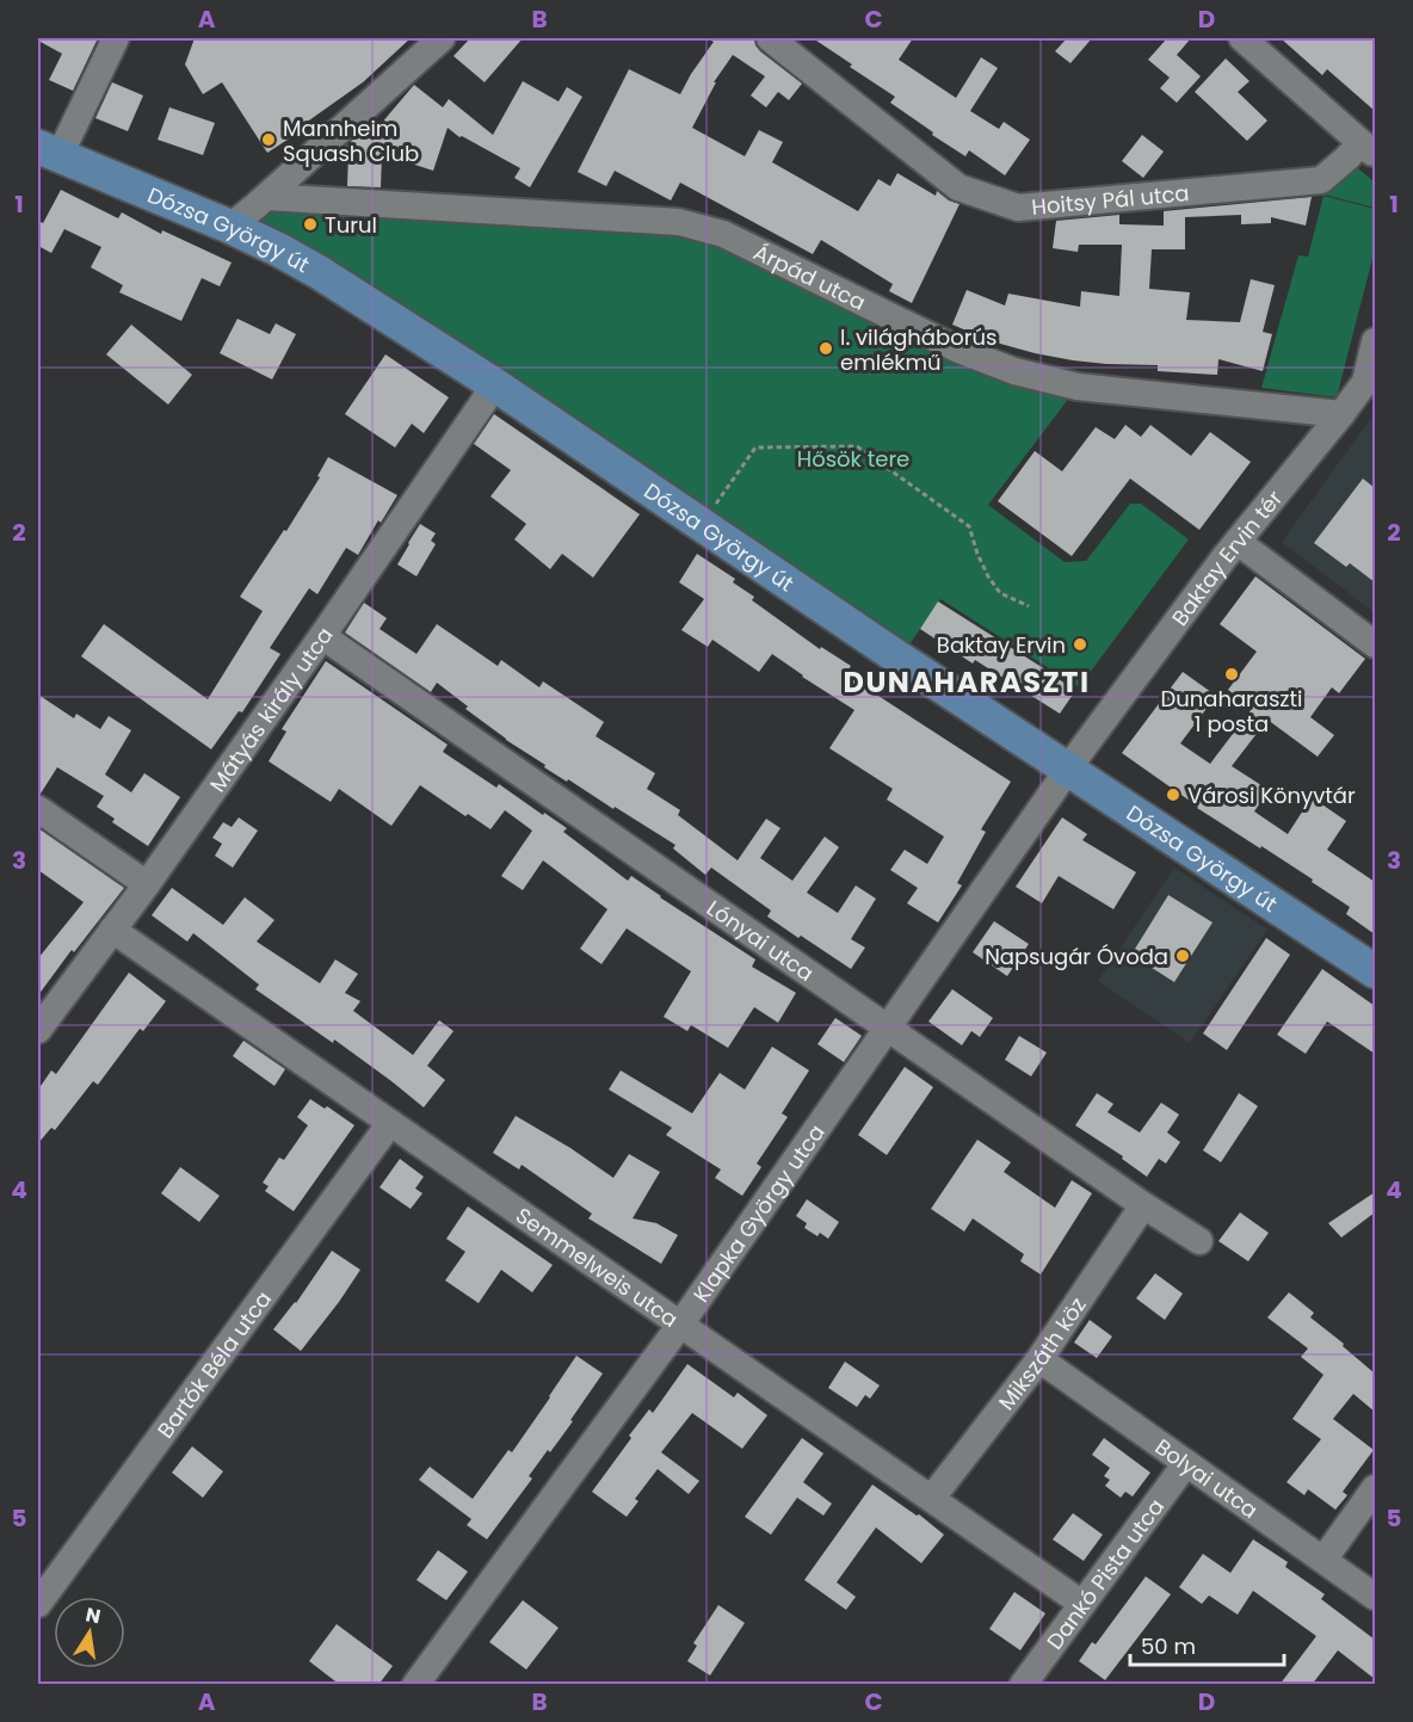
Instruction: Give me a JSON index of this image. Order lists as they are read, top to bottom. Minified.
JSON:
{"streets":{"main road":["Dózsa György út"],"street":["Hoitsy Pál utca","Árpád utca","Baktay Ervin tér","Mátyás király utca","Lónyai utca","Klapka György utca","Semmelweis utca","Mikszáth köz","Bartók Béla utca","Bolyai utca","Dankó Pista utca"]},"crossings":[["Dózsa György út","Baktay Ervin tér"],["Dózsa György út","Mátyás király utca"],["Dózsa György út","Klapka György utca"],["Árpád utca","Baktay Ervin tér"],["Baktay Ervin tér","Klapka György utca"],["Mátyás király utca","Lónyai utca"],["Mátyás király utca","Semmelweis utca"],["Lónyai utca","Klapka György utca"],["Lónyai utca","Mikszáth köz"],["Klapka György utca","Semmelweis utca"],["Semmelweis utca","Mikszáth köz"],["Semmelweis utca","Bartók Béla utca"],["Semmelweis utca","Dankó Pista utca"],["Mikszáth köz","Bolyai utca"],["Bolyai utca","Dankó Pista utca"]],"districts":["DUNAHARASZTI"],"parks":["Hősök tere"],"places":["Mannheim Squash Club","Turul","I. világháborús emlékmű","Baktay Ervin","Dunaharaszti 1 posta","Városi Könyvtár","Napsugár Óvoda"],"scale_bar":"50 m","north":"top","grid":{"columns":["A","B","C","D"],"rows":["1","2","3","4","5"]}}
